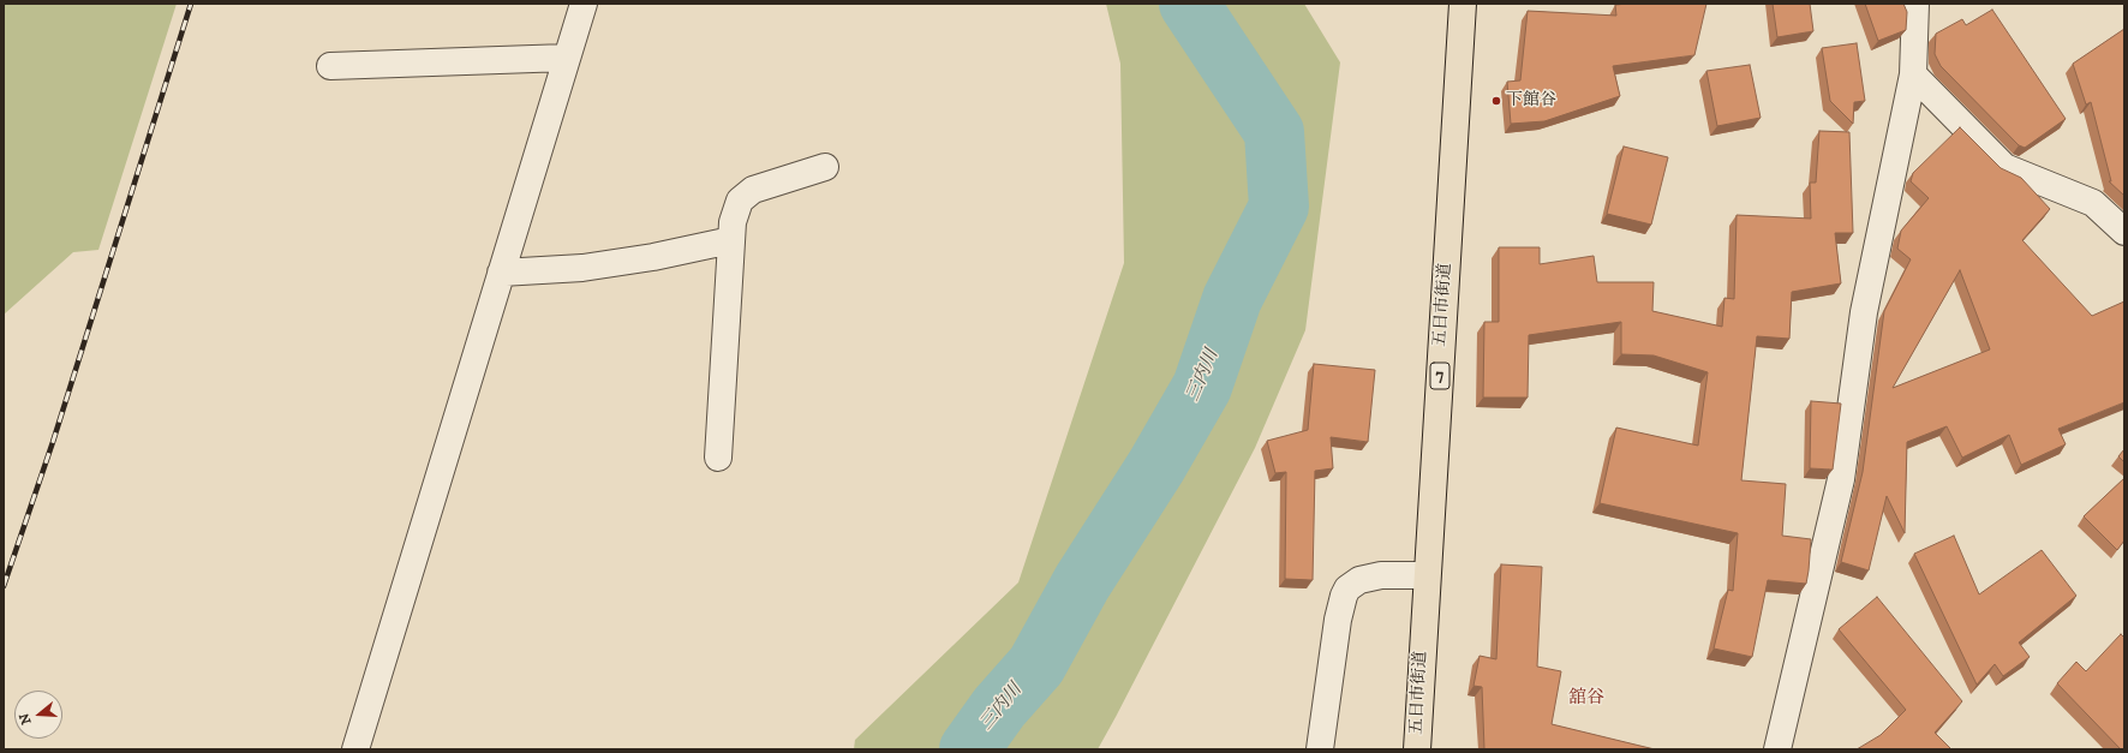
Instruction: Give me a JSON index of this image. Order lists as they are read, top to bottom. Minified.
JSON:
{"streets":{"main road":["五日市街道","7"]},"districts":["舘谷"],"water":["三内川"],"places":["下館谷"],"north":"left"}
